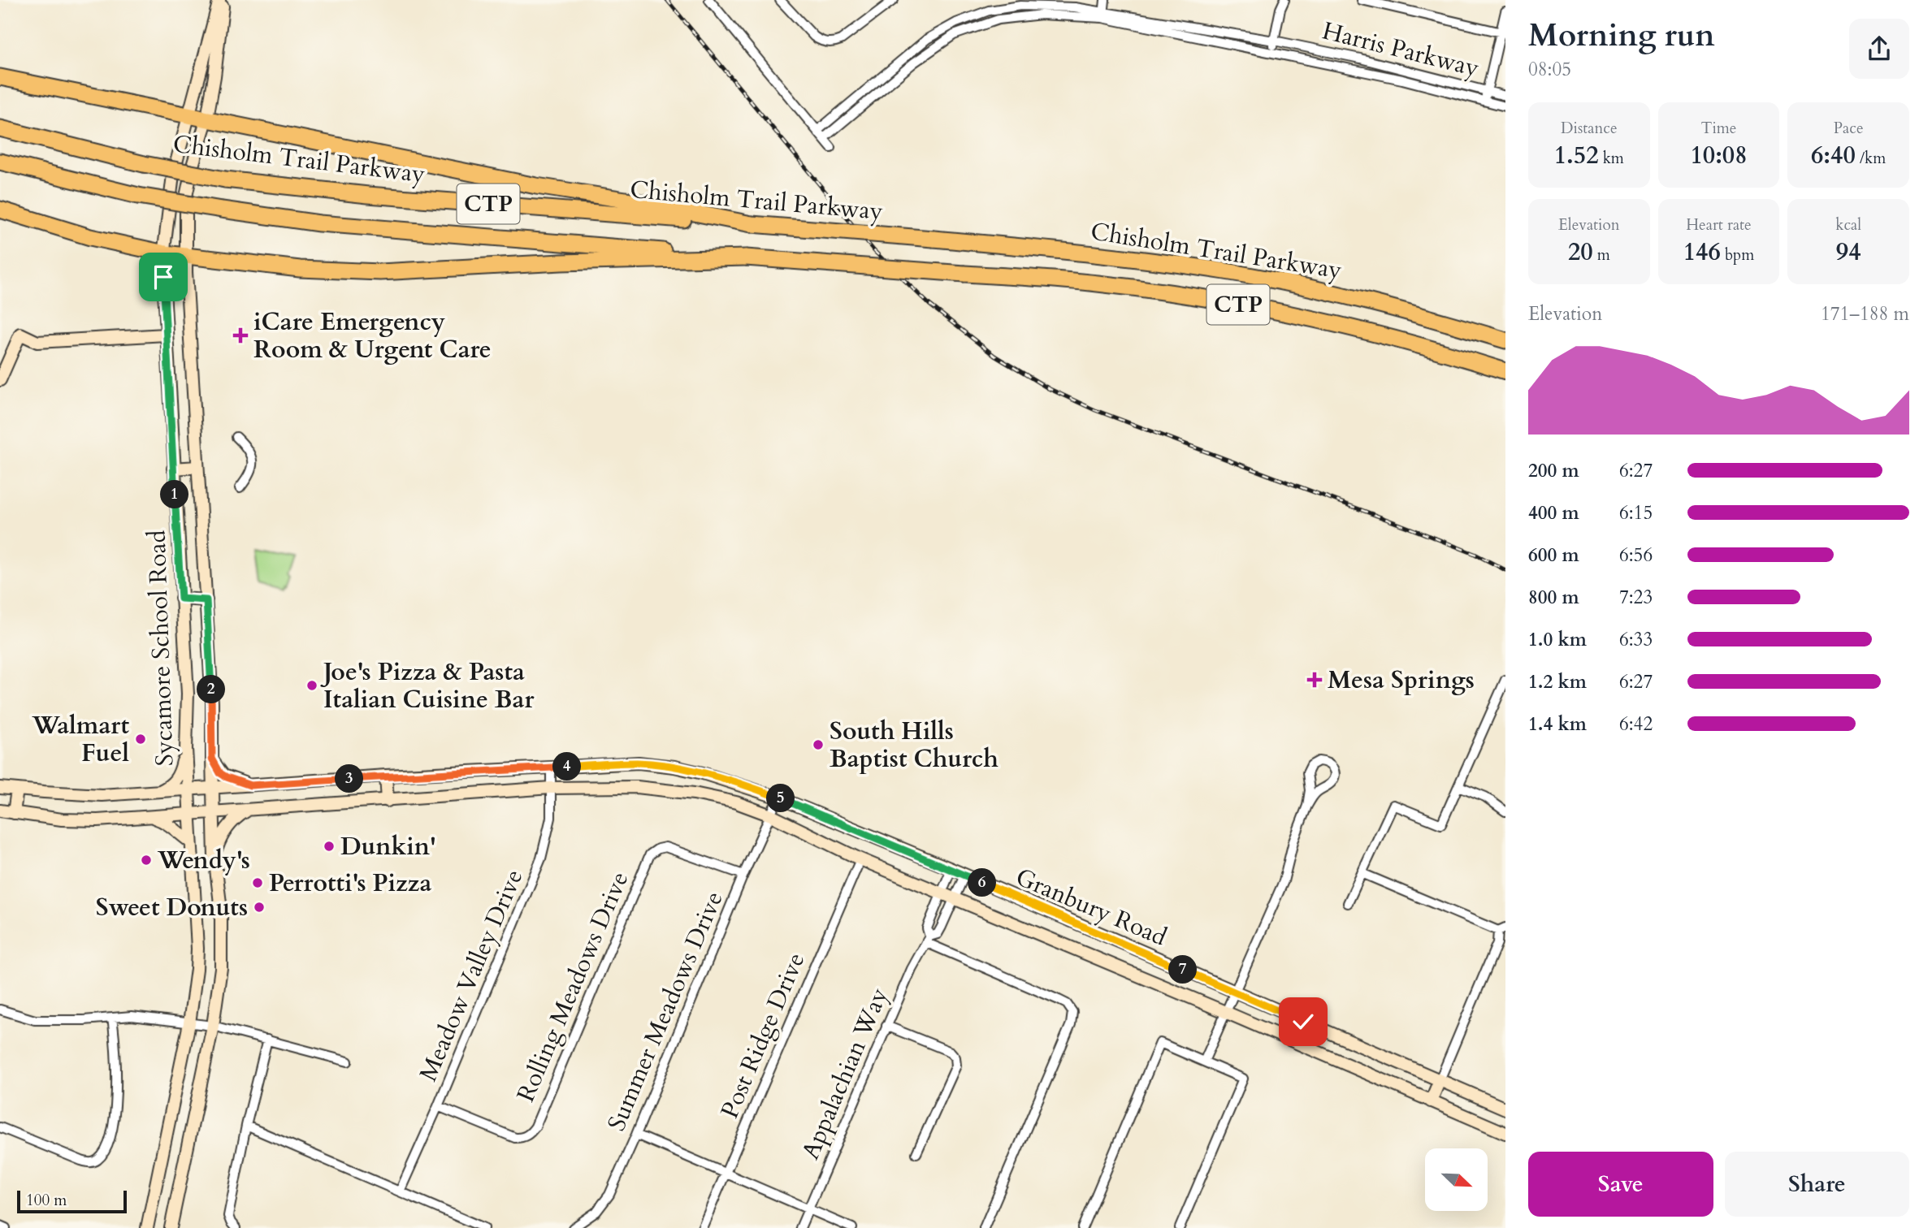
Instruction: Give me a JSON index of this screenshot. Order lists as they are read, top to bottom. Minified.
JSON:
{"streets":{"highway":["Chisholm Trail Parkway","CTP"],"main road":["Sycamore School Road","Granbury Road"],"street":["Harris Parkway","Meadow Valley Drive","Rolling Meadows Drive","Summer Meadows Drive","Post Ridge Drive","Appalachian Way"]},"crossings":[["Sycamore School Road","Granbury Road"],["Granbury Road","Meadow Valley Drive"],["Granbury Road","Summer Meadows Drive"],["Granbury Road","Post Ridge Drive"],["Granbury Road","Appalachian Way"],["Meadow Valley Drive","Rolling Meadows Drive"],["Rolling Meadows Drive","Summer Meadows Drive"]],"places":{"health":["iCare Emergency Room & Urgent Care","Mesa Springs"],"other":["Joe's Pizza & Pasta Italian Cuisine Bar","Walmart Fuel","South Hills Baptist Church","Dunkin'","Wendy's","Perrotti's Pizza","Sweet Donuts"]},"scale_bar":"100 m","north":"bottom right","page":{"heading":["Morning run","08:05"],"stats":[["Distance","1.52 km"],["Time","10:08"],["Pace","6:40 /km"],["Elevation","20 m"],["Heart rate","146 bpm"],["kcal","94"]],"chart":["Elevation","171–188 m"],"list":[{"name":"200 m","note":"6:27"},{"name":"400 m","note":"6:15"},{"name":"600 m","note":"6:56"},{"name":"800 m","note":"7:23"},{"name":"1.0 km","note":"6:33"},{"name":"1.2 km","note":"6:27"},{"name":"1.4 km","note":"6:42"}],"pins":["1","2","4","3","5","6","7"],"buttons":["Save","Share"],"scale":"100 m"}}
